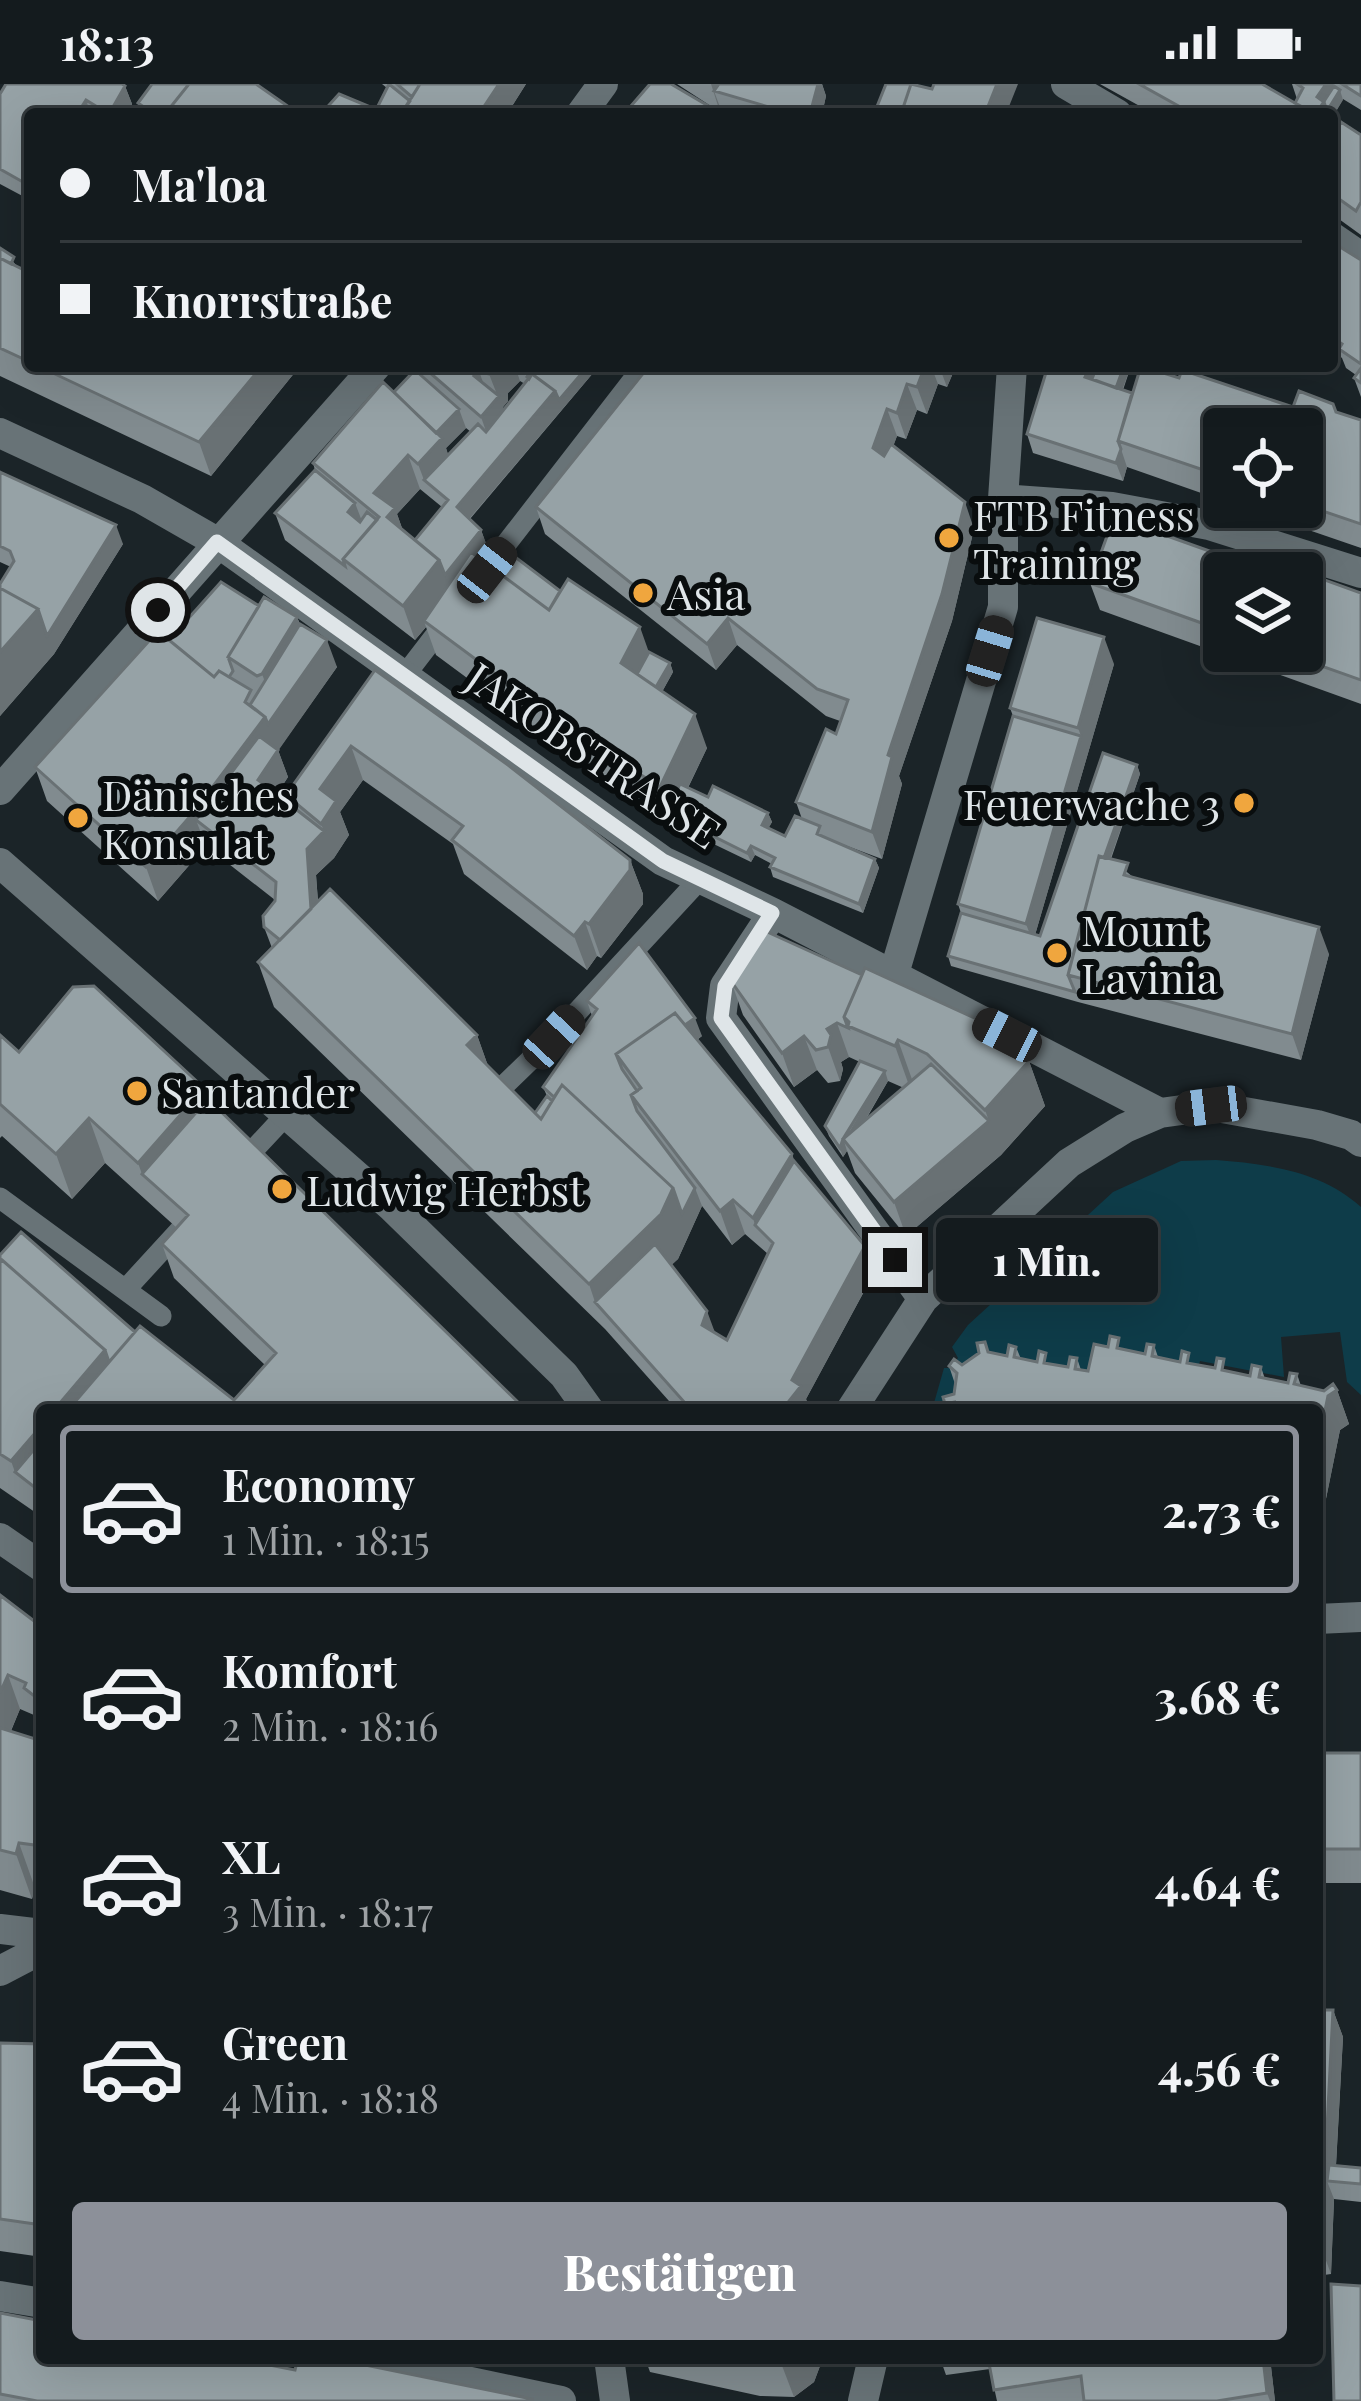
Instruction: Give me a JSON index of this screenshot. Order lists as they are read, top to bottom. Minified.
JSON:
{"streets":{"street":["JAKOBSTRASSE"]},"places":["FTB Fitness Training","Asia","Feuerwache 3","Dänisches Konsulat","Mount Lavinia","Santander","Ludwig Herbst"],"page":{"status":"18:13","banner":["Ma'loa","Knorrstraße"],"bubble":"1 Min.","list":[{"name":"Economy","note":"1 Min. · 18:15","value":"2.73 €"},{"name":"Komfort","note":"2 Min. · 18:16","value":"3.68 €"},{"name":"XL","note":"3 Min. · 18:17","value":"4.64 €"},{"name":"Green","note":"4 Min. · 18:18","value":"4.56 €"}],"buttons":"Bestätigen"}}
